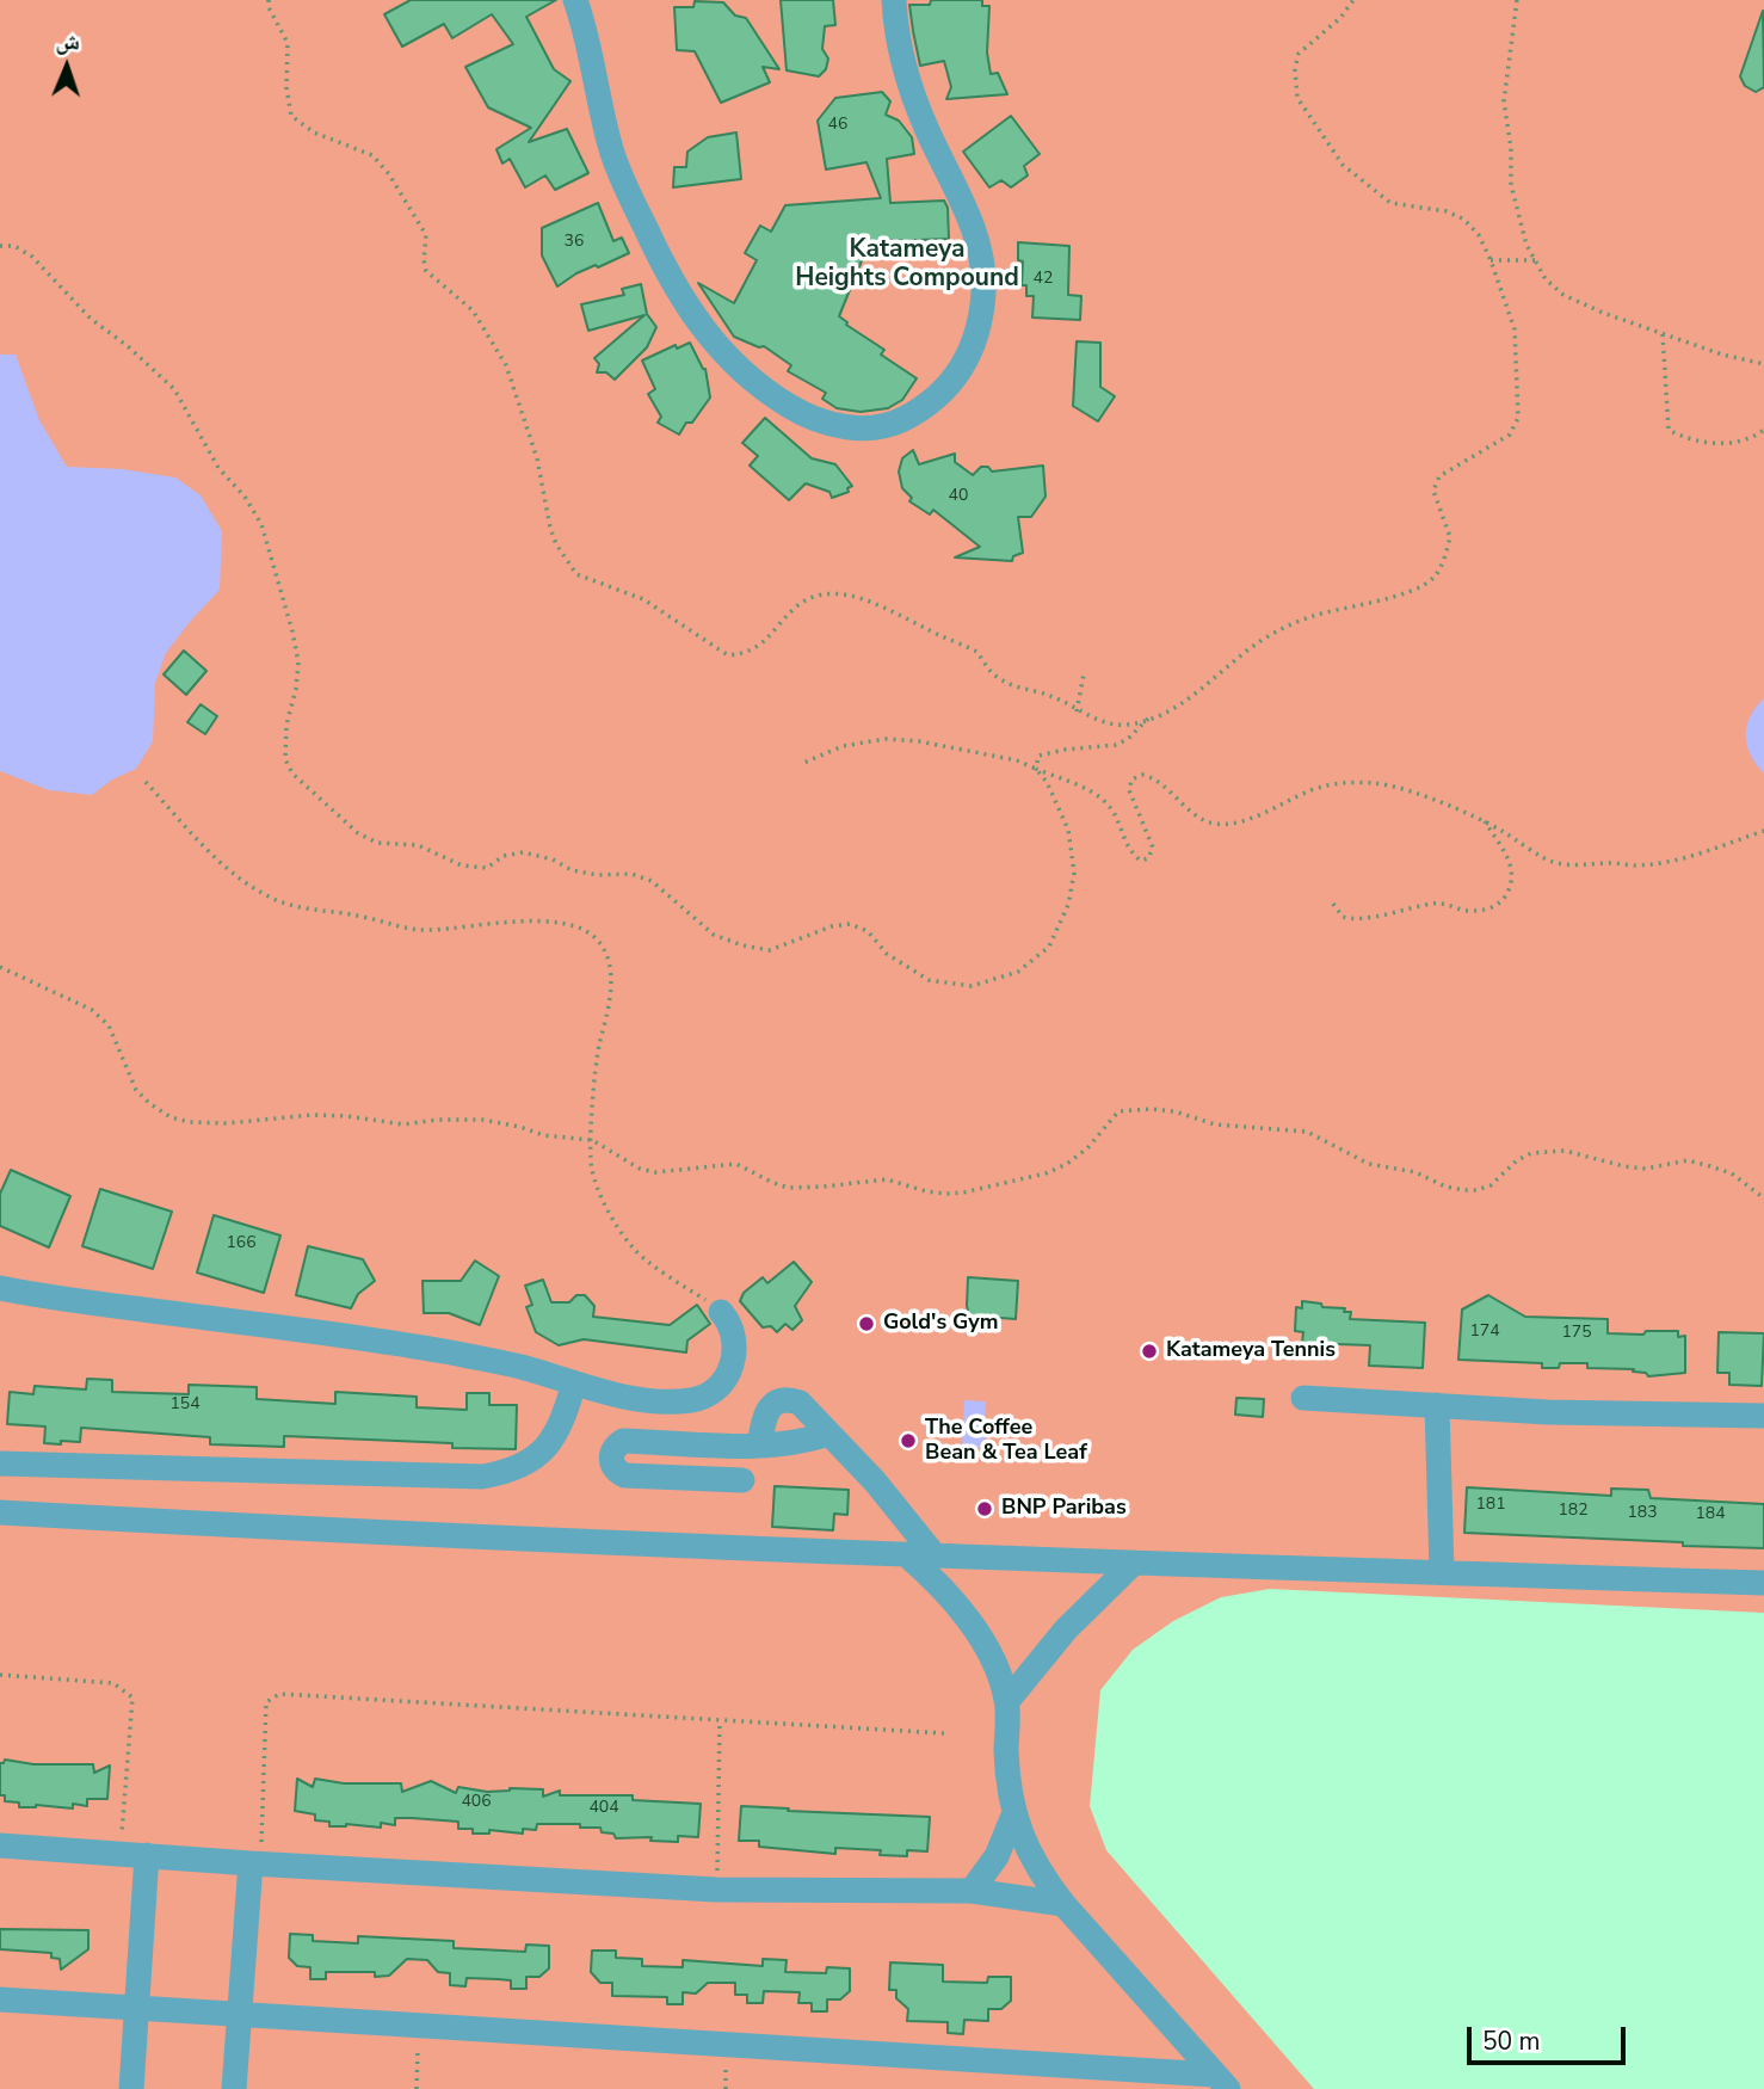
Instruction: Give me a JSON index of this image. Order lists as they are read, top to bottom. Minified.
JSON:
{"districts":["Katameya Heights Compound"],"places":["Gold's Gym","Katameya Tennis","The Coffee Bean & Tea Leaf","BNP Paribas"],"house_numbers":["46","36","42","40","166","174","175","154","181","182","183","184","406","404"],"scale_bar":"50 m","north":"top"}
